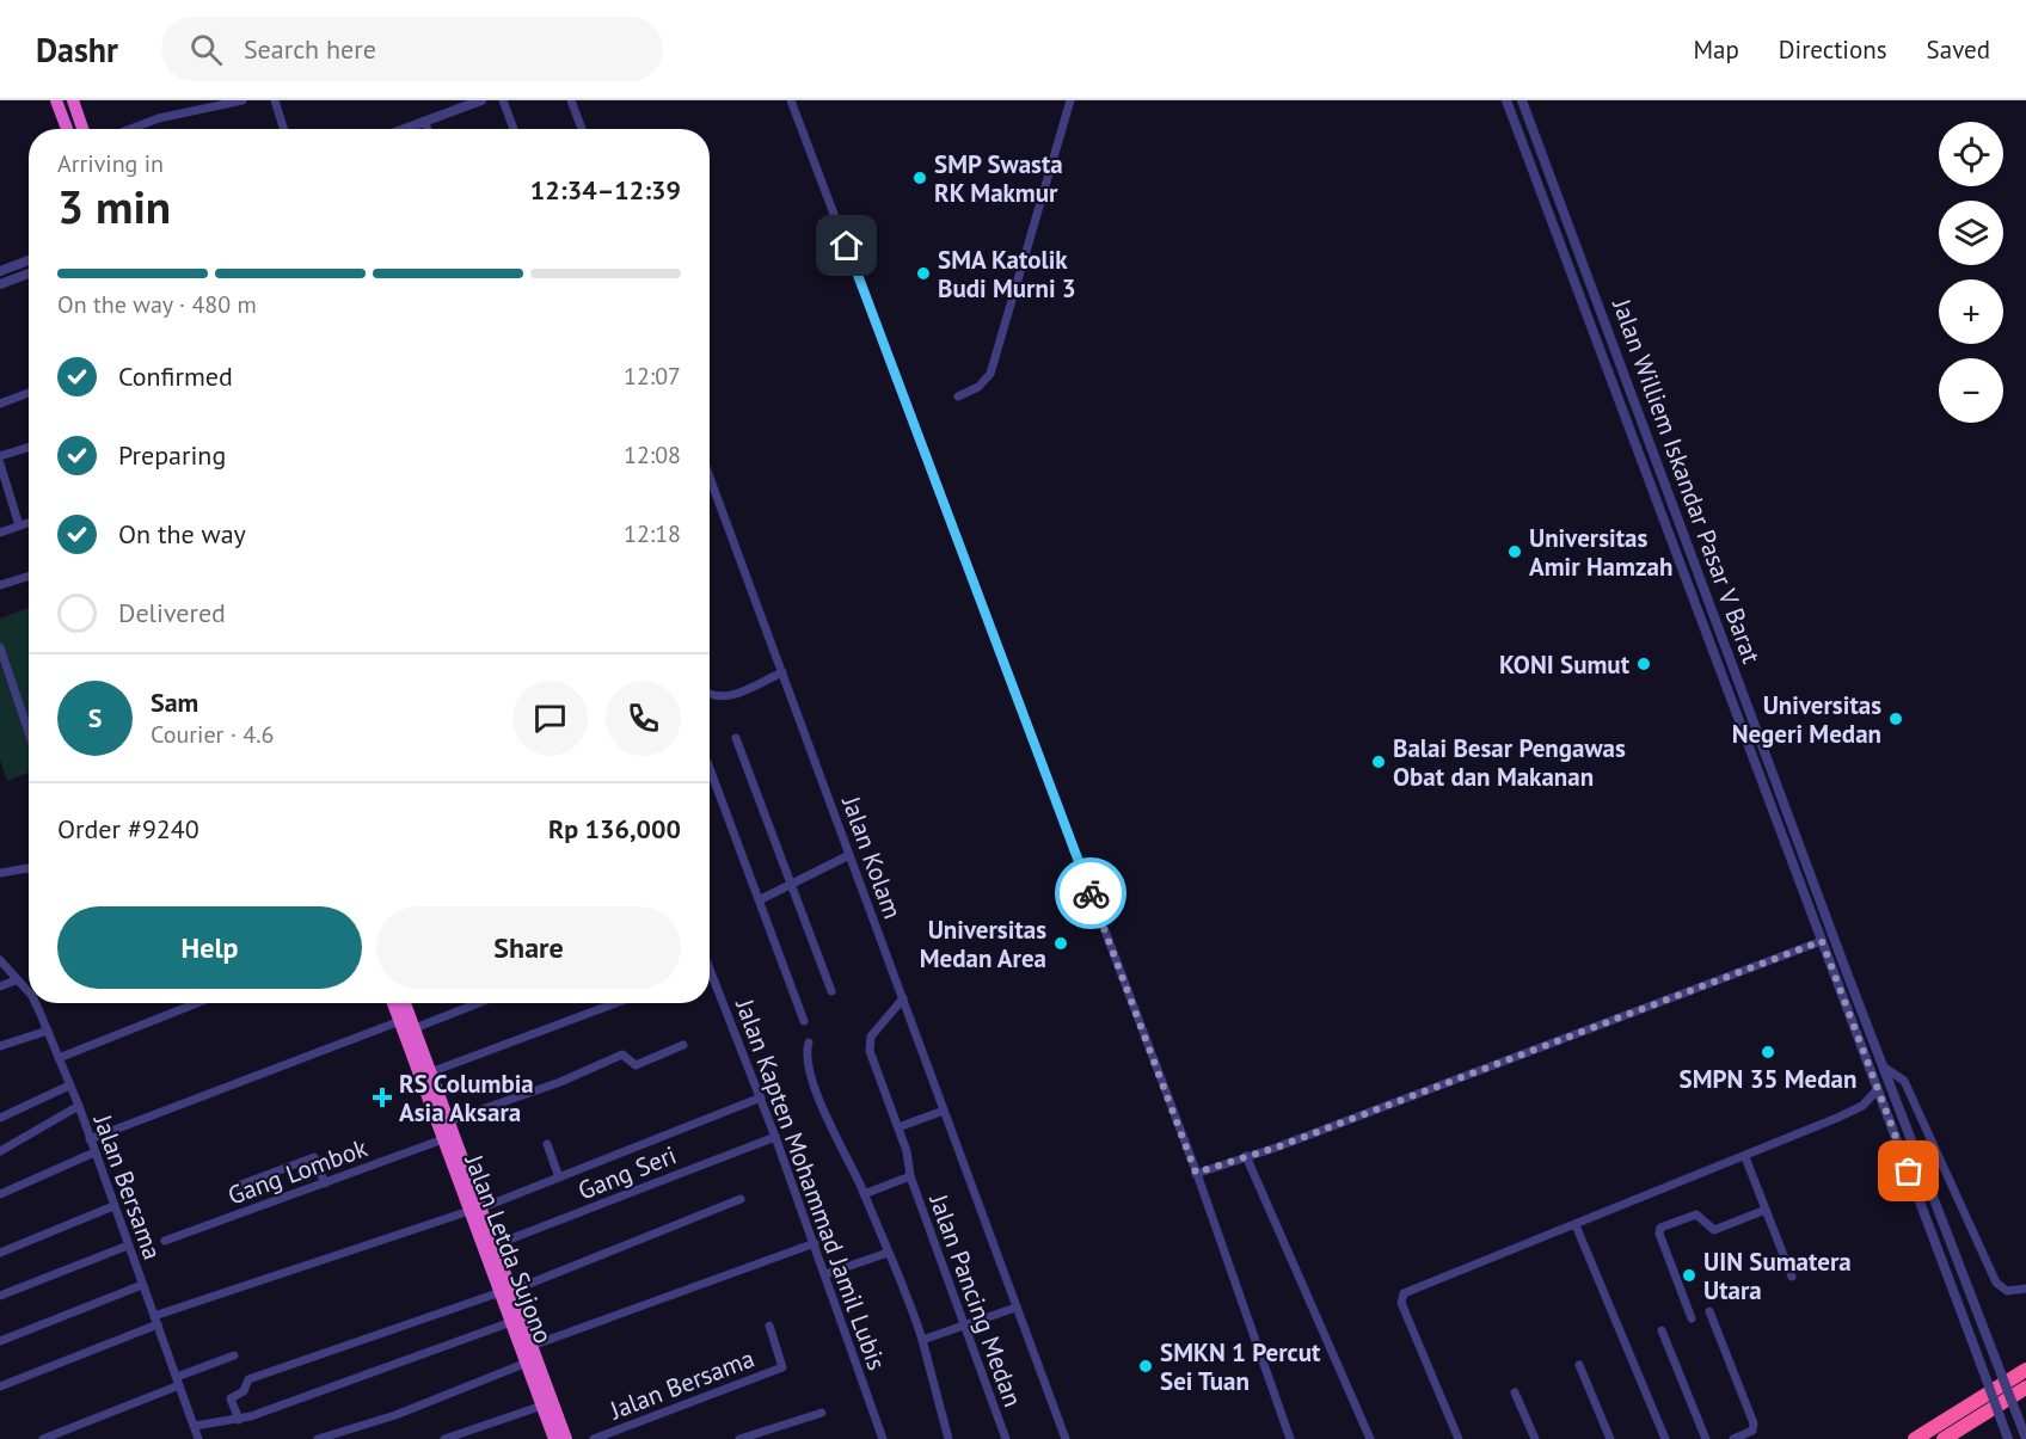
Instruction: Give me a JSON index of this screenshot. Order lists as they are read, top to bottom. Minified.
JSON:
{"streets":{"highway":["Jalan Letda Sujono"],"street":["Jalan Williem Iskandar Pasar V Barat","Jalan Kolam","Gang Lombok","Gang Seri","Jalan Kapten Mohammad Jamil Lubis","Jalan Bersama","Jalan Pancing Medan"]},"crossings":[["Jalan Kolam","Jalan Pancing Medan"],["Gang Lombok","Jalan Letda Sujono"],["Gang Seri","Jalan Kapten Mohammad Jamil Lubis"],["Gang Seri","Jalan Letda Sujono"]],"places":{"other":["SMP Swasta RK Makmur","SMA Katolik Budi Murni 3","Universitas Amir Hamzah","KONI Sumut","Universitas Negeri Medan","Balai Besar Pengawas Obat dan Makanan","Universitas Medan Area","SMPN 35 Medan","UIN Sumatera Utara","SMKN 1 Percut Sei Tuan"],"health":["RS Columbia Asia Aksara"]},"page":{"header":"Dashr","search":"Search here","nav":["Map","Directions","Saved"],"map_buttons":["+","−"],"heading":["3 min","Arriving in","12:34–12:39"],"panel":["Sam","Courier · 4.6","Order #9240","Rp 136,000"],"bar":"On the way · 480 m","list":[["Confirmed","12:07"],["Preparing","12:08"],["On the way","12:18"],"Delivered"],"round":"S","buttons":["Help","Share"]}}
